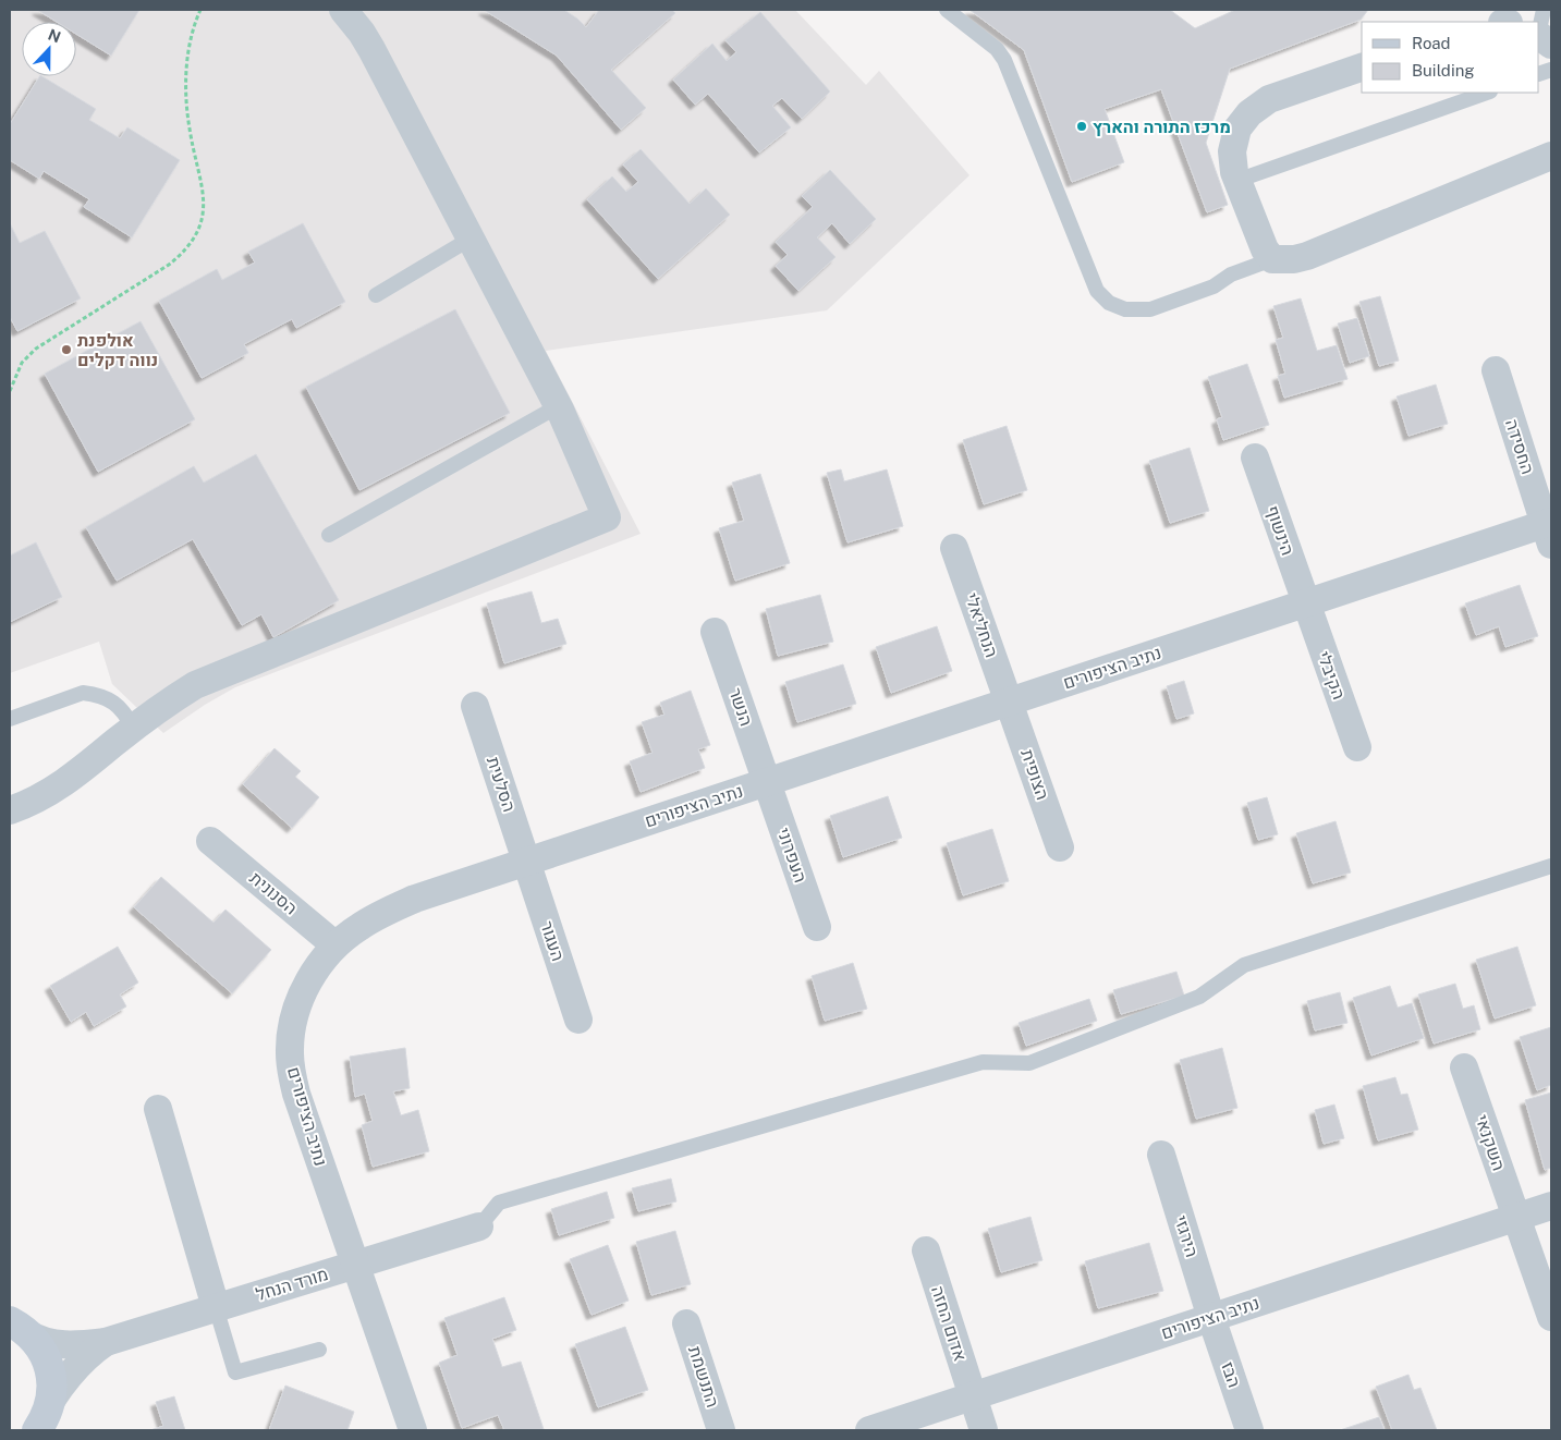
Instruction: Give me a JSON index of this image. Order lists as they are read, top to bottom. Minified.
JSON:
{"streets":{"street":["החסידה","הינשוף","הנחליאלי","נתיב הציפורים","הקיבלי","הנשר","הצופית","הסלעית","העפרוני","הסנונית","העגור","השקנאי","הירגזי","מורד הנחל","אדום החזה","הבז","התנשמת"]},"crossings":[["החסידה","נתיב הציפורים"],["הינשוף","נתיב הציפורים"],["הינשוף","הקיבלי"],["הנחליאלי","נתיב הציפורים"],["הנחליאלי","הצופית"],["נתיב הציפורים","הקיבלי"],["נתיב הציפורים","הנשר"],["נתיב הציפורים","הצופית"],["נתיב הציפורים","הסלעית"],["נתיב הציפורים","העפרוני"],["נתיב הציפורים","הסנונית"],["נתיב הציפורים","העגור"],["נתיב הציפורים","השקנאי"],["נתיב הציפורים","הירגזי"],["נתיב הציפורים","מורד הנחל"],["נתיב הציפורים","אדום החזה"],["נתיב הציפורים","הבז"],["הנשר","העפרוני"],["הסלעית","העגור"],["הירגזי","הבז"]],"places":["מרכז התורה והארץ","אולפנת נווה דקלים"],"legend":["Road","Building"],"north":"top"}
